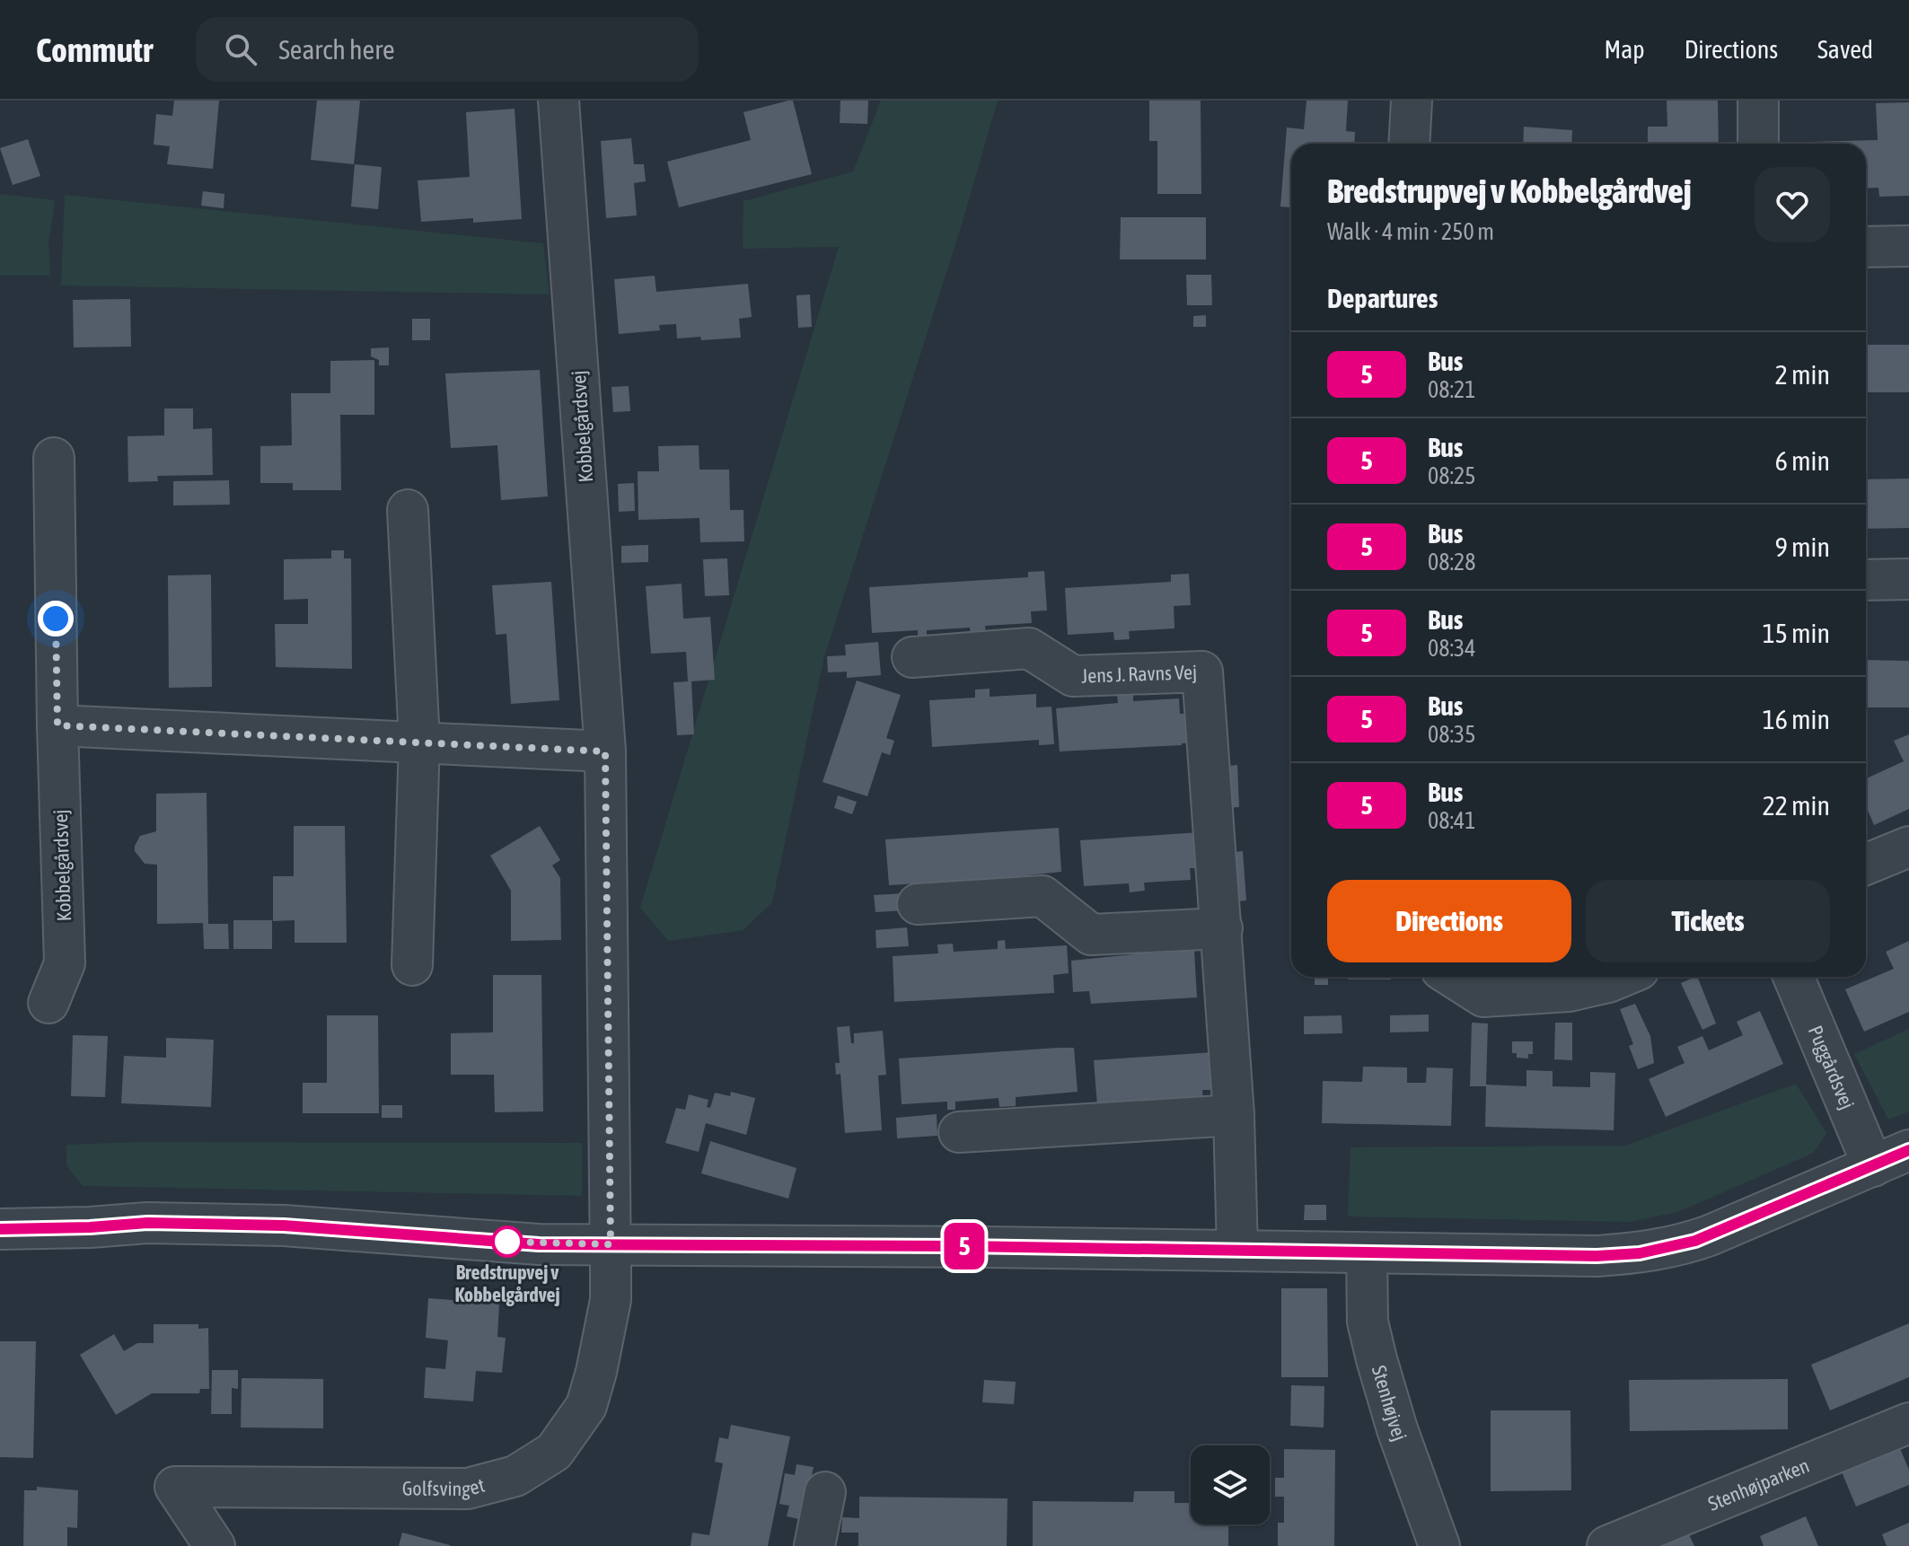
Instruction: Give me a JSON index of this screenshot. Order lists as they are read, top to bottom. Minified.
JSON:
{"streets":{"street":["Kobbelgårdsvej","Jens J. Ravns Vej","Puggårdsvej","Stenhøjvej","Golfsvinget","Stenhøjparken"]},"crossings":[["Kobbelgårdsvej","Golfsvinget"]],"places":["Bredstrupvej v Kobbelgårdvej"],"lines":["bus line 5"],"page":{"header":"Commutr","search":"Search here","nav":["Map","Directions","Saved"],"on_map":"5","heading":[["Bredstrupvej v Kobbelgårdvej","Walk · 4 min · 250 m"],"Departures"],"list":[{"mark":"5","name":"Bus","note":"08:21","value":"2 min"},{"mark":"5","name":"Bus","note":"08:25","value":"6 min"},{"mark":"5","name":"Bus","note":"08:28","value":"9 min"},{"mark":"5","name":"Bus","note":"08:34","value":"15 min"},{"mark":"5","name":"Bus","note":"08:35","value":"16 min"},{"mark":"5","name":"Bus","note":"08:41","value":"22 min"}],"buttons":["Directions","Tickets"]}}
